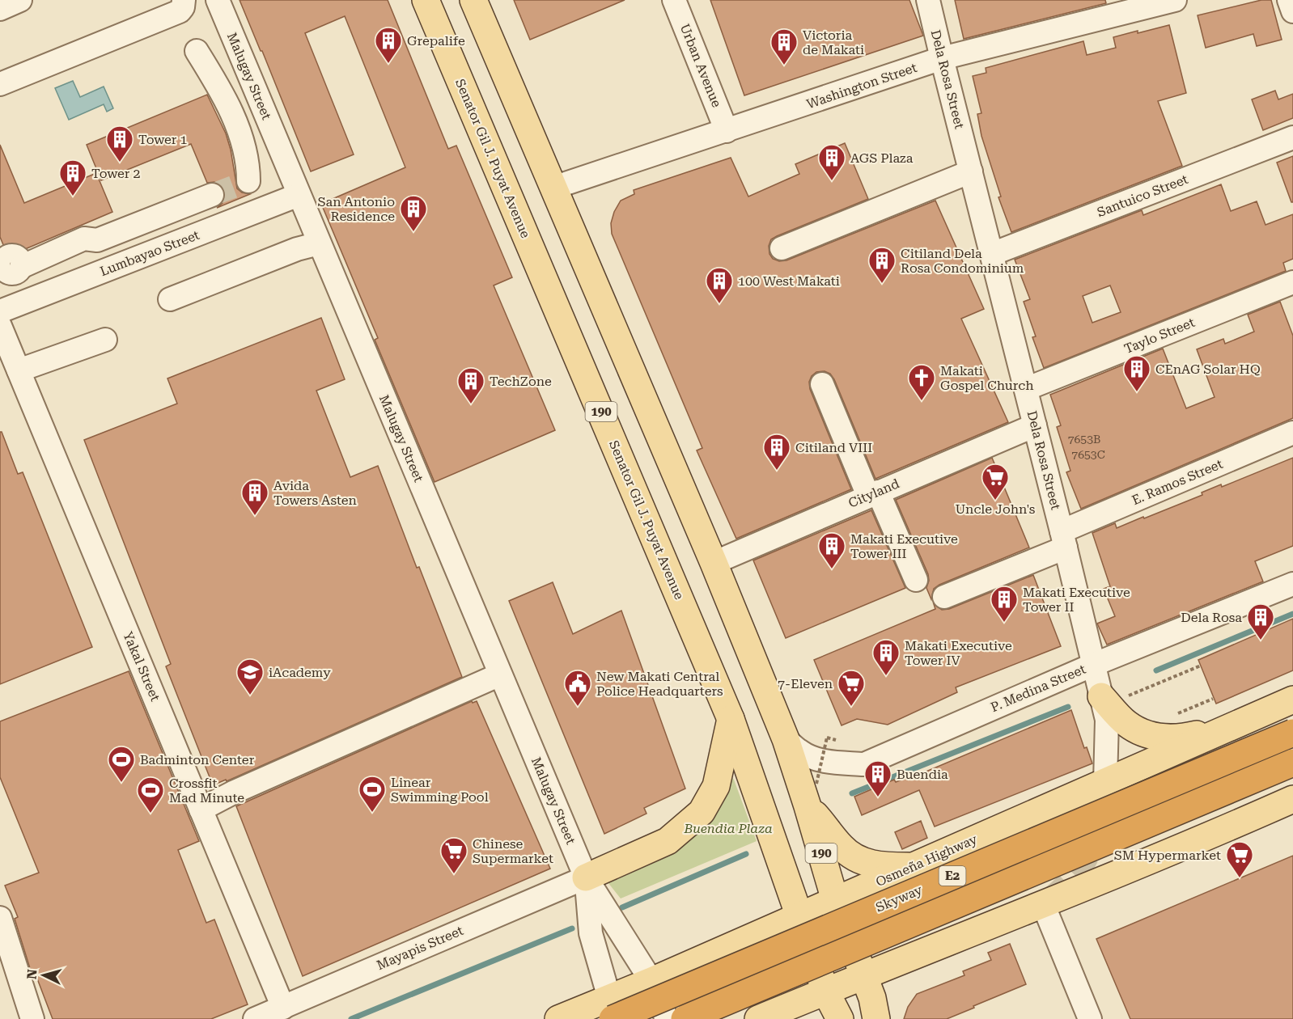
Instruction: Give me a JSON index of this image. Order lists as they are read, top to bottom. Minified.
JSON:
{"streets":{"highway":["E2","Skyway"],"main road":["Senator Gil J. Puyat Avenue","190","Osmeña Highway"],"street":["Urban Avenue","Malugay Street","Dela Rosa Street","Washington Street","Santuico Street","Lumbayao Street","Taylo Street","E. Ramos Street","Cityland","Yakal Street","P. Medina Street","Mayapis Street"]},"crossings":[["Urban Avenue","Washington Street"],["Malugay Street","Lumbayao Street"],["Malugay Street","Osmeña Highway"],["Malugay Street","Skyway"],["Malugay Street","Mayapis Street"],["Dela Rosa Street","Washington Street"],["Dela Rosa Street","Santuico Street"],["Dela Rosa Street","Taylo Street"],["Dela Rosa Street","E. Ramos Street"],["Dela Rosa Street","Cityland"],["Dela Rosa Street","P. Medina Street"],["Dela Rosa Street","Osmeña Highway"],["Washington Street","190"],["Senator Gil J. Puyat Avenue","Osmeña Highway"],["190","Cityland"],["190","P. Medina Street"],["190","Osmeña Highway"],["Yakal Street","Mayapis Street"],["Osmeña Highway","Skyway"]],"parks":["Buendia Plaza"],"places":{"building":["Grepalife","Victoria de Makati","Tower 1","AGS Plaza","Tower 2","San Antonio Residence","Citiland Dela Rosa Condominium","100 West Makati","CEnAG Solar HQ","TechZone","Citiland VIII","Avida Towers Asten","Makati Executive Tower III","Makati Executive Tower II","Dela Rosa","Makati Executive Tower IV","Buendia"],"church":["Makati Gospel Church"],"supermarket":["Uncle John's","7-Eleven","Chinese Supermarket","SM Hypermarket"],"school or university":["iAcademy"],"public building":["New Makati Central Police Headquarters"],"sports":["Badminton Center","Linear Swimming Pool","Crossfit Mad Minute"]},"house_numbers":["7653B","7653C"],"north":"left"}
